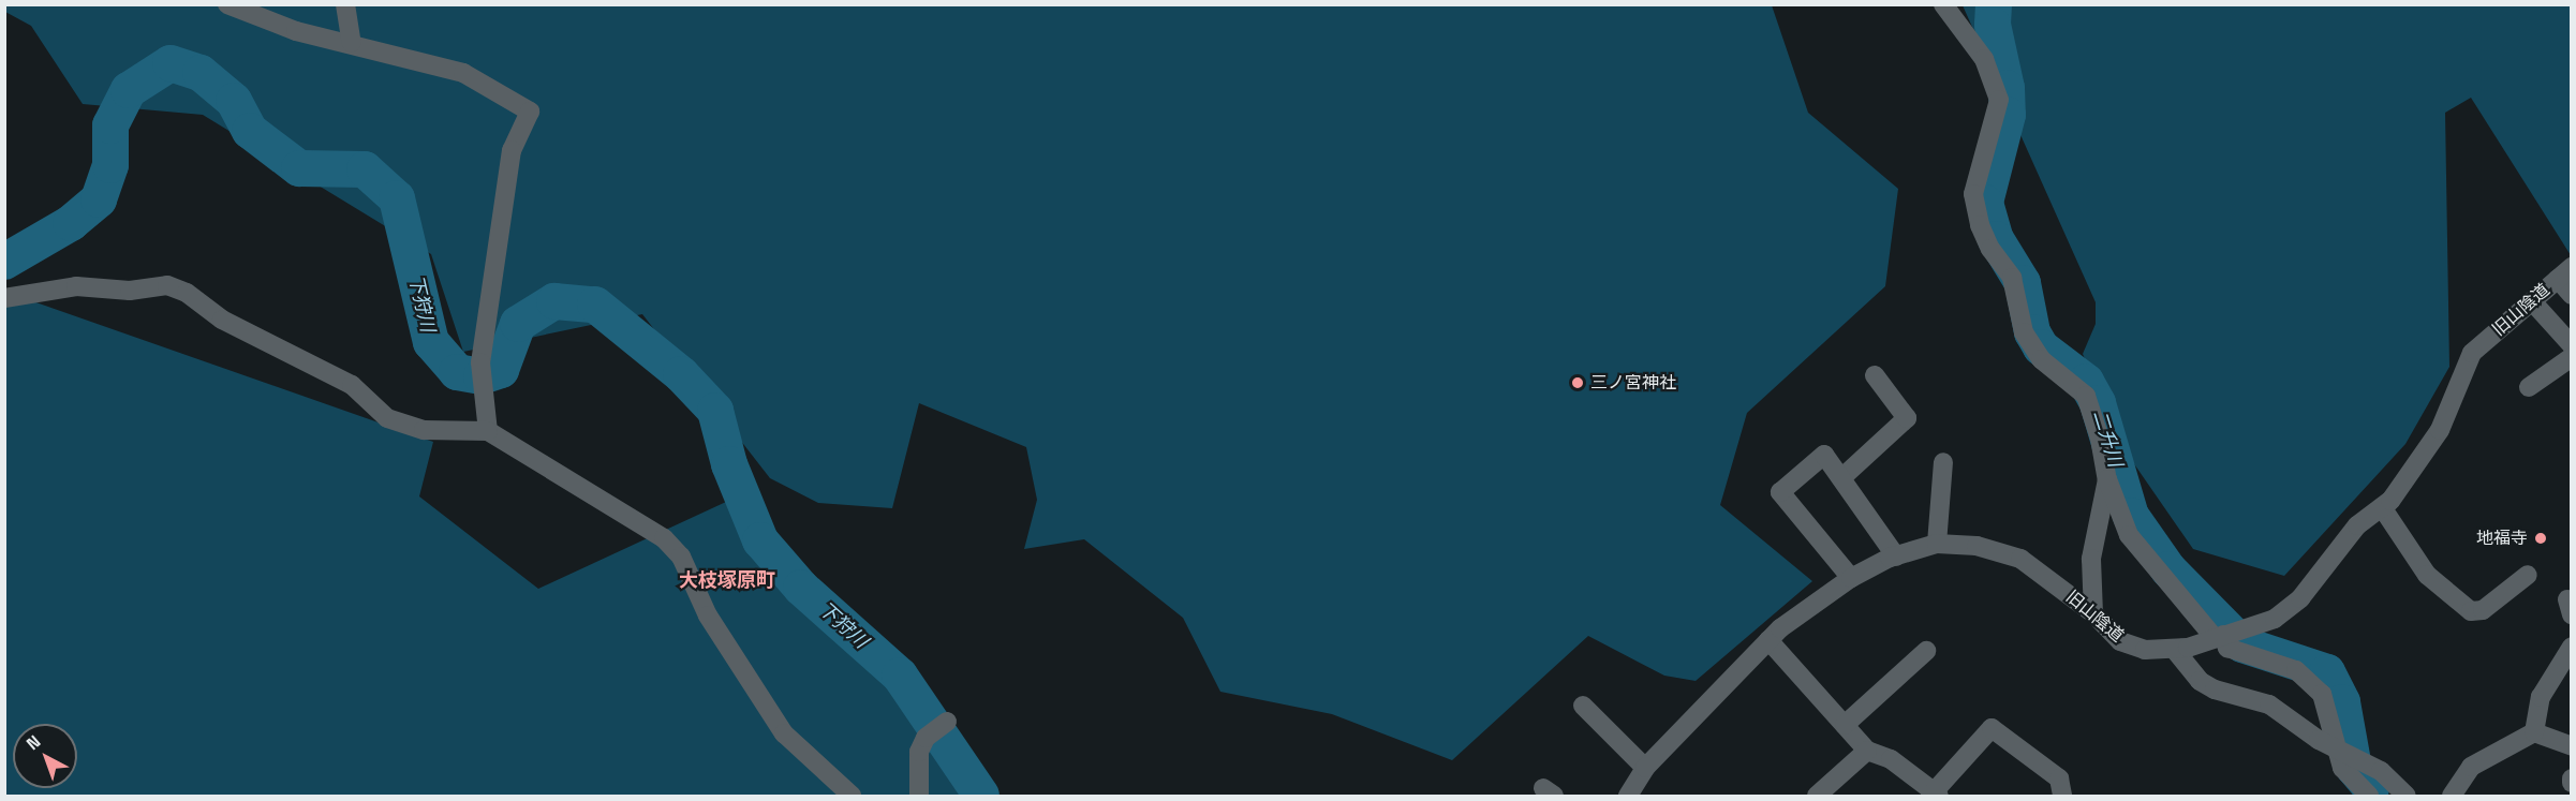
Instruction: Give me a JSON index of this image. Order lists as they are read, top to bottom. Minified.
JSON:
{"streets":{"street":["旧山陰道"]},"districts":["大枝塚原町"],"water":["下狩川","二升川"],"places":["三ノ宮神社","地福寺"],"north":"top left"}
